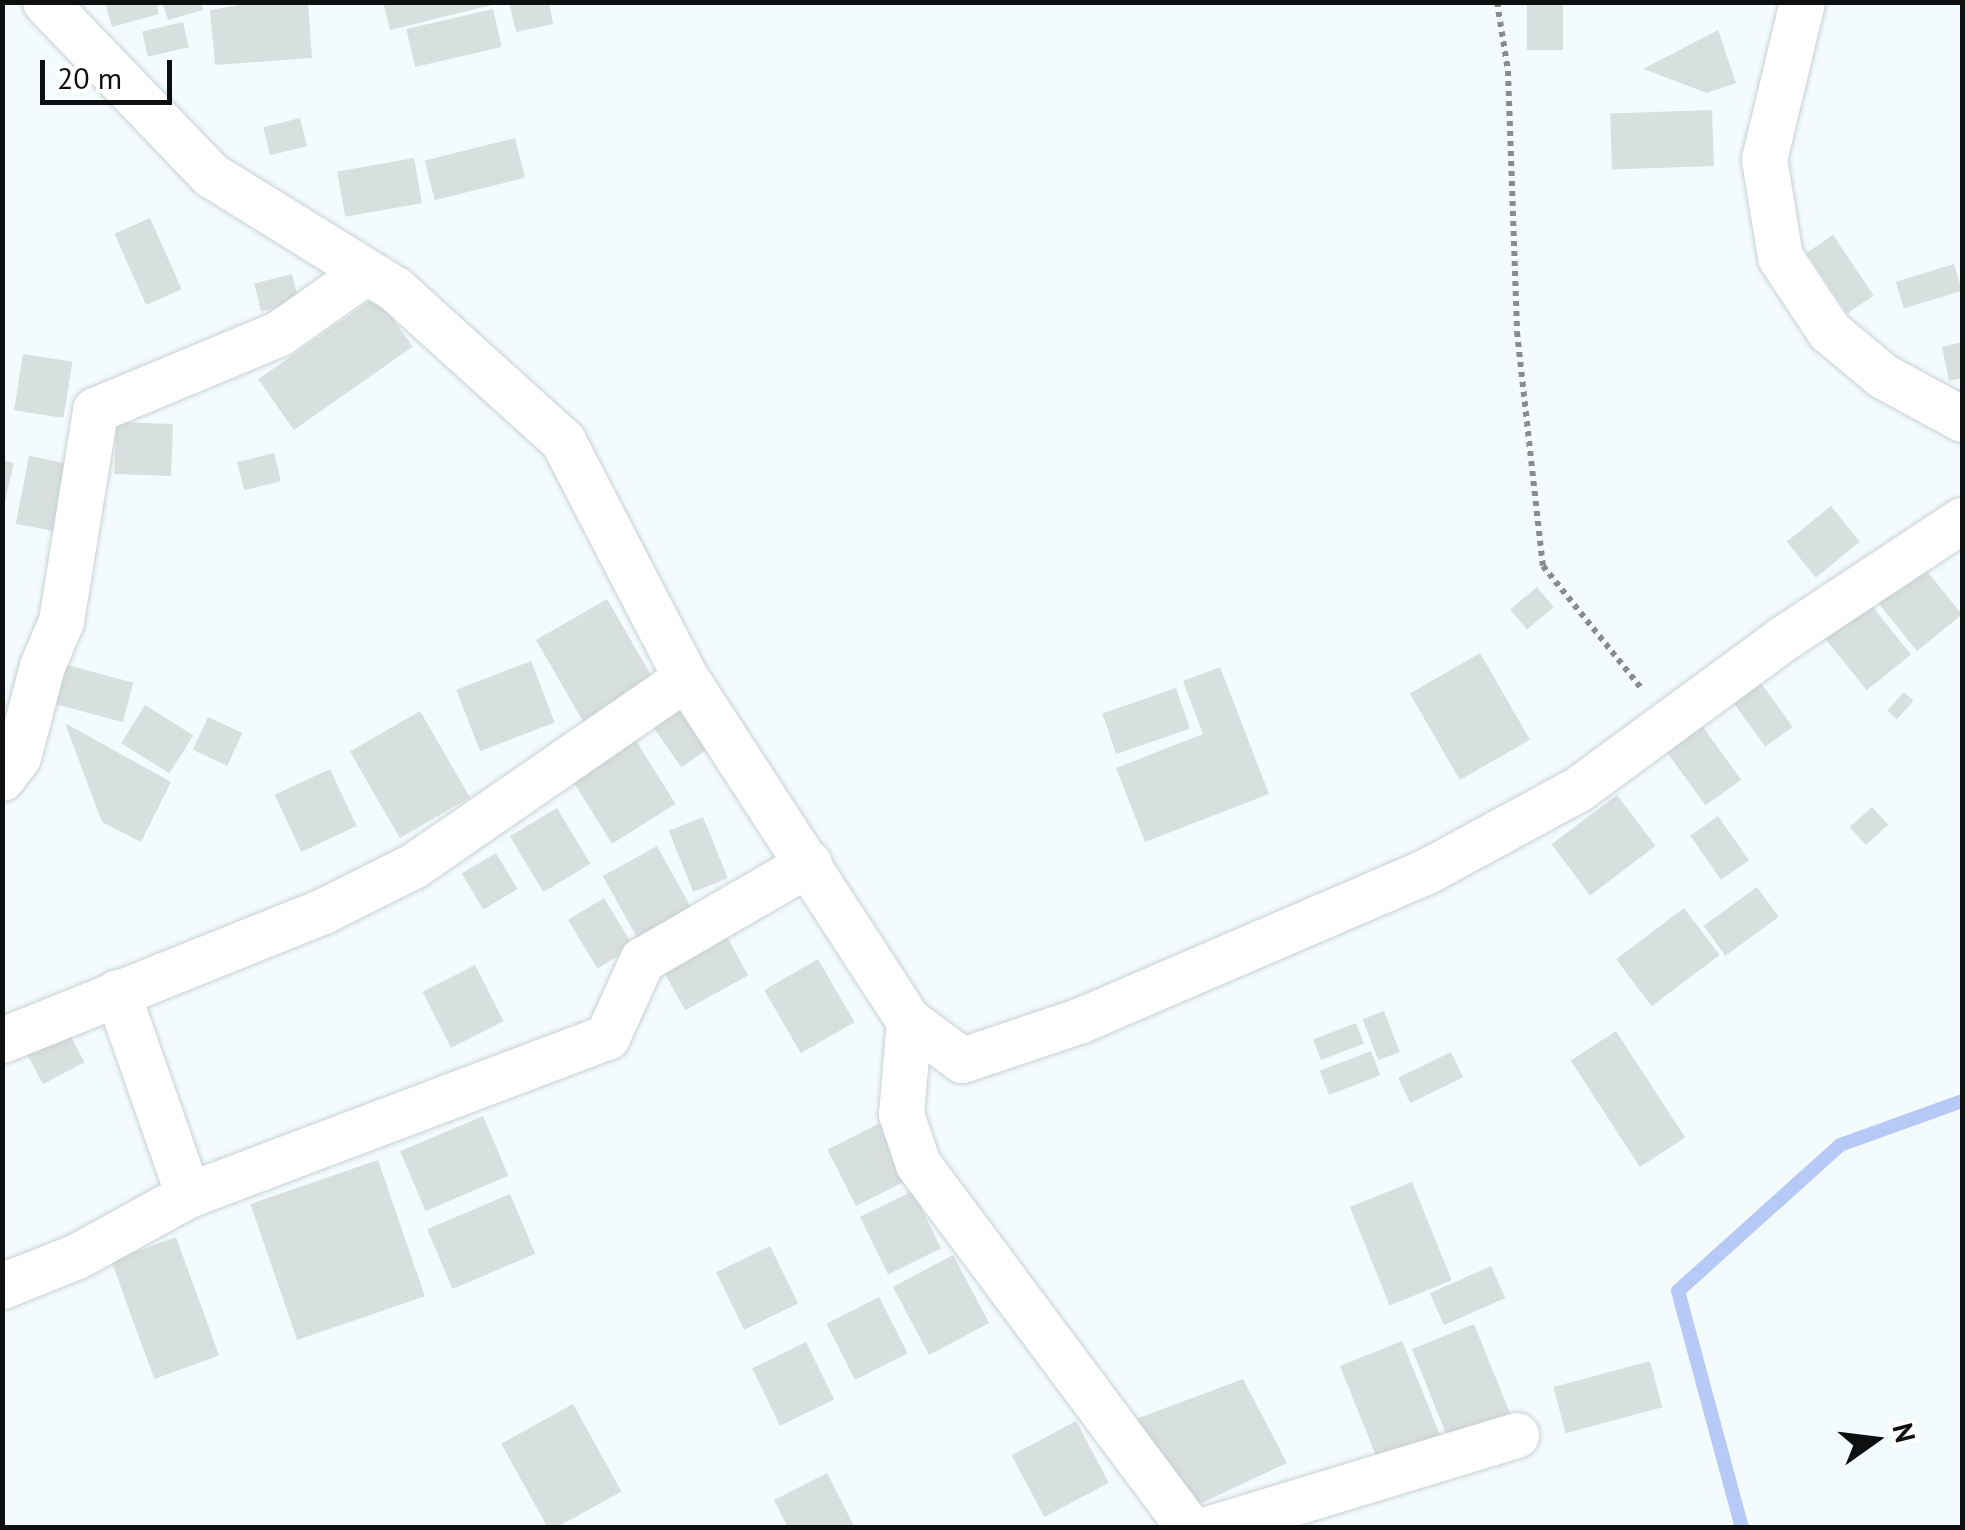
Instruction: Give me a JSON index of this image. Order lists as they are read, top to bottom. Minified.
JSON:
{"scale_bar":"20 m","north":"right"}
